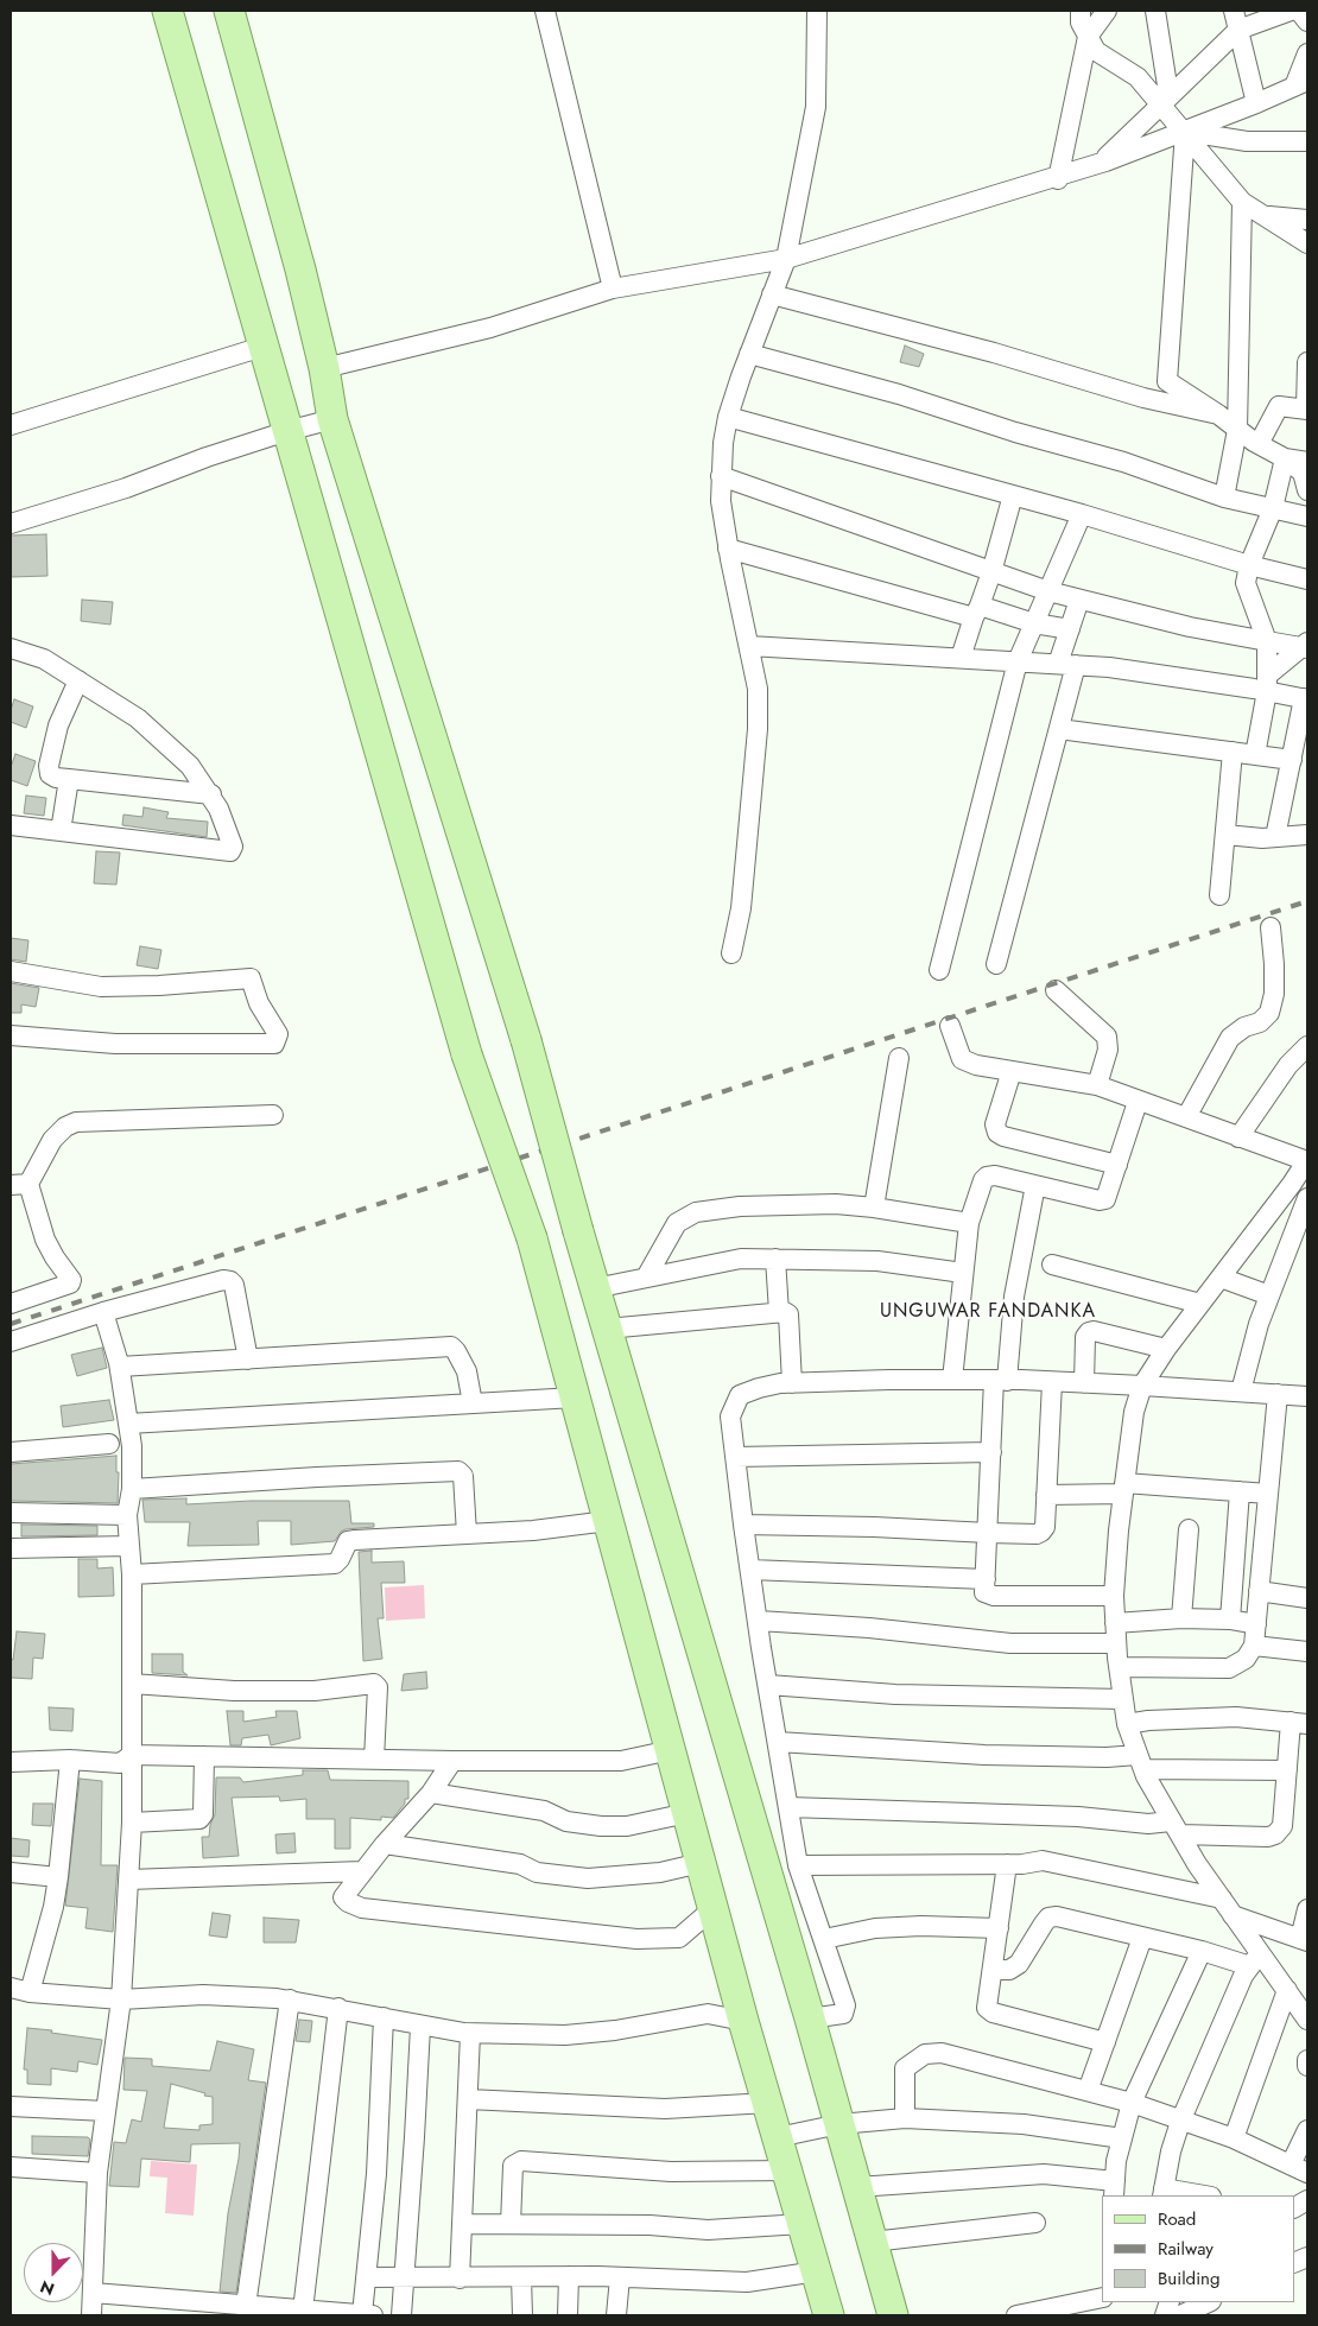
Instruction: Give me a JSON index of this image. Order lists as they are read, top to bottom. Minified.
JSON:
{"districts":["UNGUWAR FANDANKA"],"legend":["Road","Railway","Building"],"north":"bottom"}
